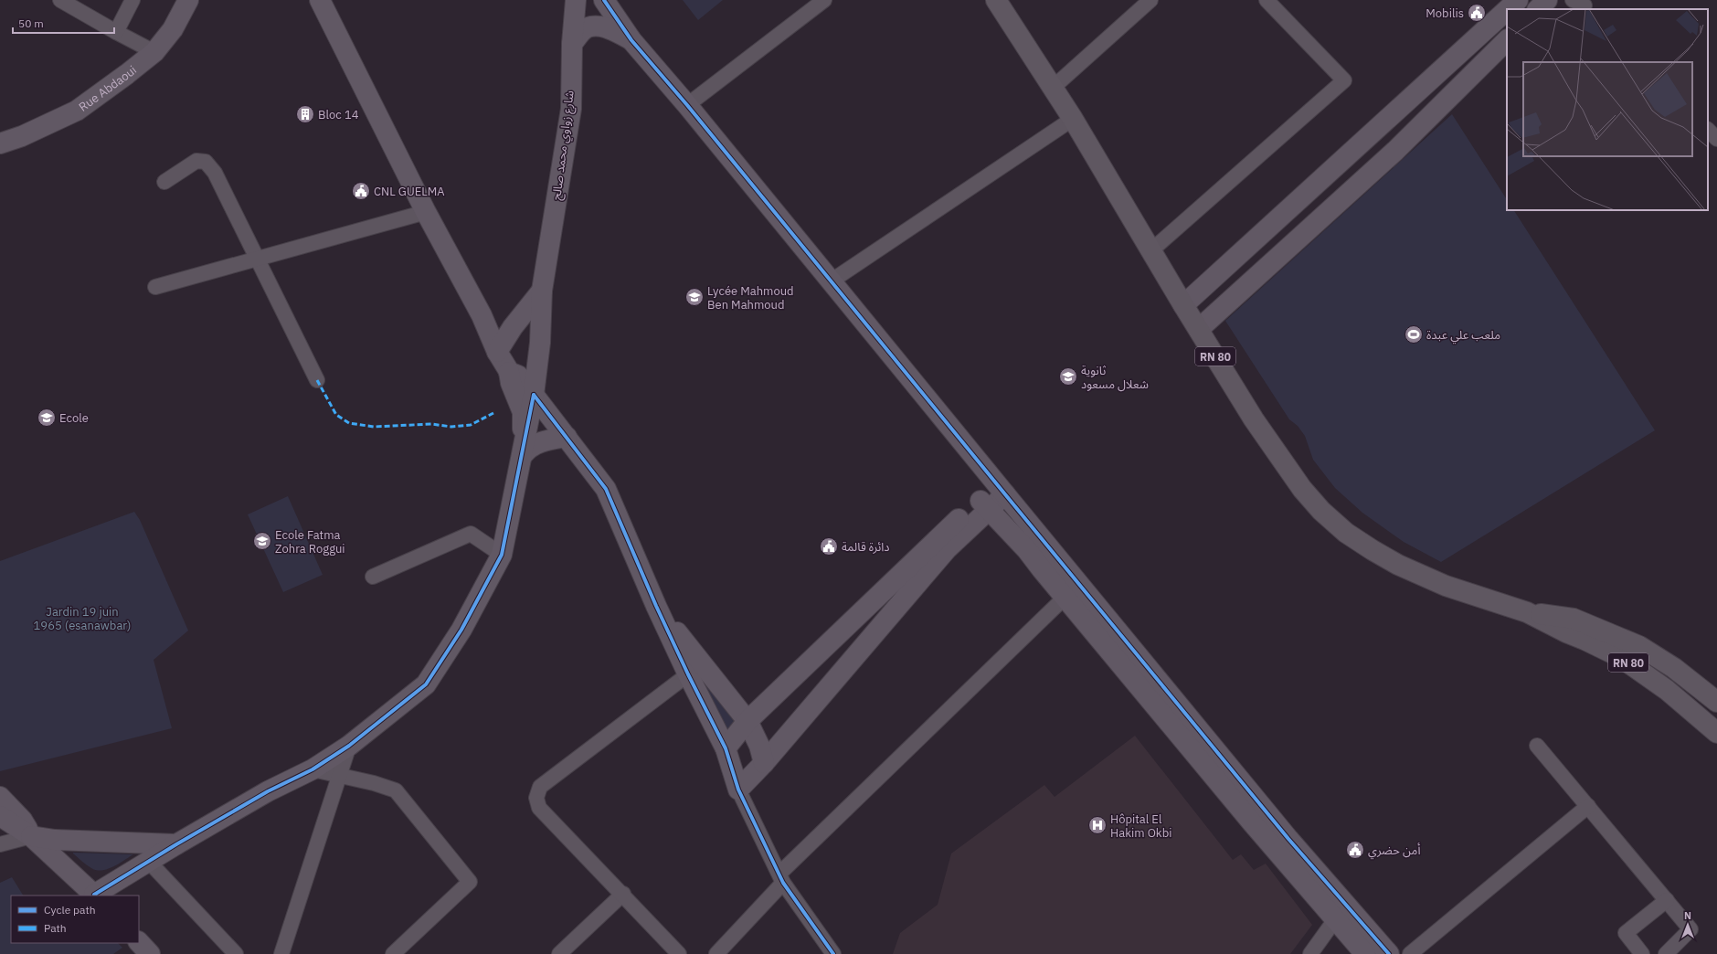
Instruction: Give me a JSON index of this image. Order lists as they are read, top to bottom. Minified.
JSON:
{"streets":{"main road":["RN 80"],"street":["Rue Abdaoui","شارع زواوي محمد صالح"]},"parks":["Jardin 19 juin 1965 (esanawbar)"],"places":{"public building":["Mobilis","CNL GUELMA","دائرة قالمة","أمن حضري"],"building":["Bloc 14"],"school or university":["Lycée Mahmoud Ben Mahmoud","ثانوية شعلال مسعود","Ecole","Ecole Fatma Zohra Roggui"],"sports":["ملعب علي عبدة"],"hospital":["Hôpital El Hakim Okbi"]},"legend":["Cycle path","Path"],"scale_bar":"50 m","north":"top"}
